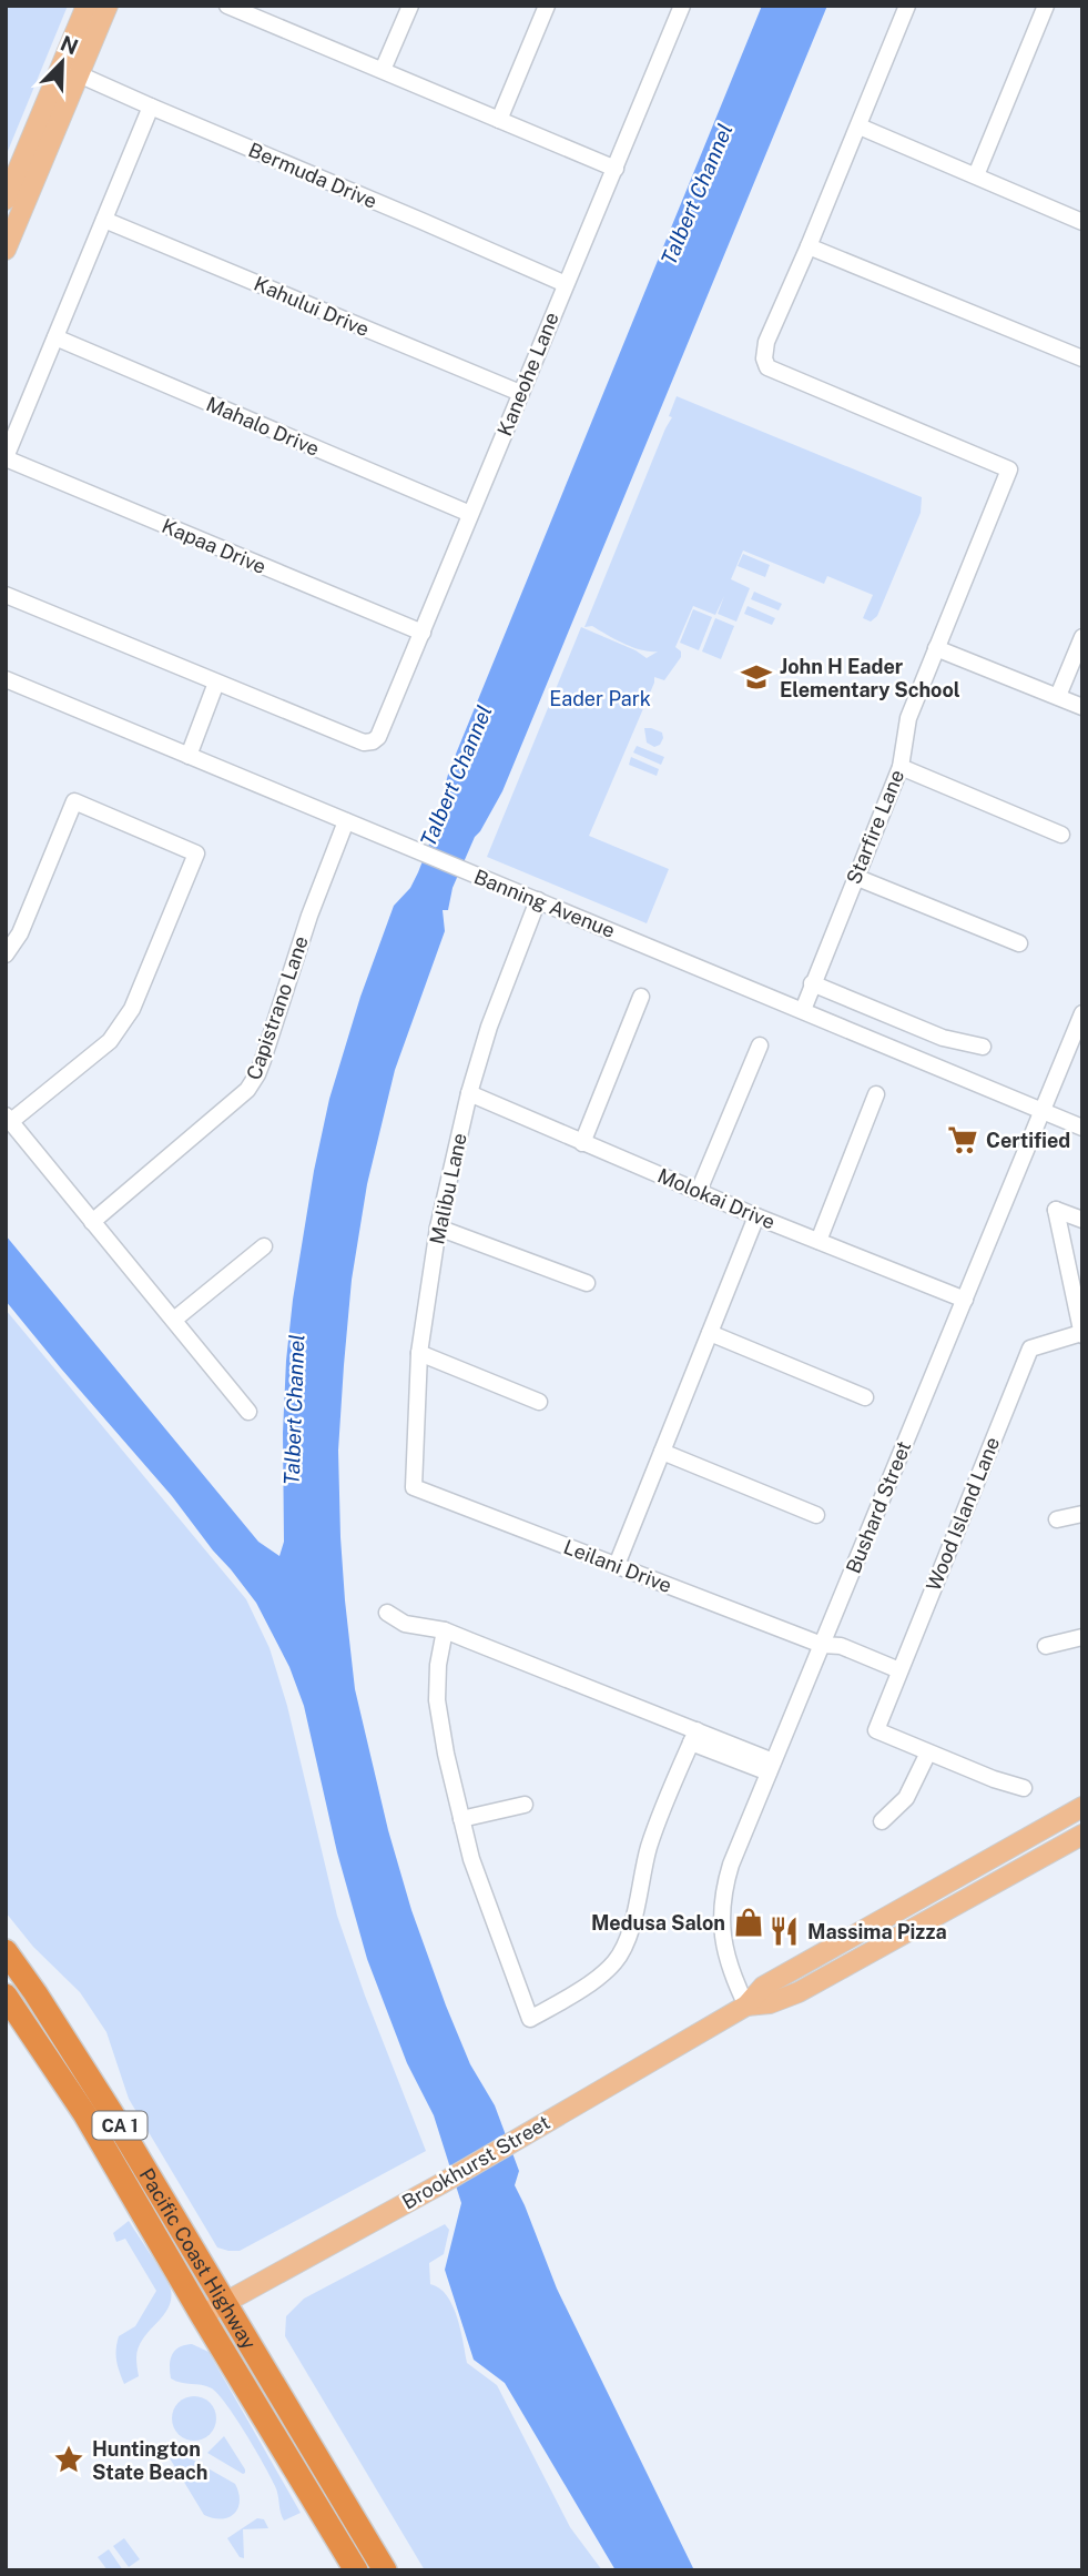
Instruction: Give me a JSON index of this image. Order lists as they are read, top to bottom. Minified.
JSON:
{"streets":{"highway":["CA 1","Pacific Coast Highway"],"main road":["Brookhurst Street"],"street":["Bermuda Drive","Kahului Drive","Kaneohe Lane","Mahalo Drive","Kapaa Drive","Starfire Lane","Banning Avenue","Capistrano Lane","Malibu Lane","Molokai Drive","Bushard Street","Wood Island Lane","Leilani Drive"]},"crossings":[["Bermuda Drive","Kaneohe Lane"],["Kahului Drive","Kaneohe Lane"],["Kaneohe Lane","Mahalo Drive"],["Kaneohe Lane","Kapaa Drive"],["Starfire Lane","Banning Avenue"],["Banning Avenue","Capistrano Lane"],["Banning Avenue","Malibu Lane"],["Banning Avenue","Bushard Street"],["Malibu Lane","Molokai Drive"],["Malibu Lane","Leilani Drive"],["Molokai Drive","Bushard Street"],["Bushard Street","Leilani Drive"],["Bushard Street","Brookhurst Street"],["Wood Island Lane","Leilani Drive"],["Brookhurst Street","Pacific Coast Highway"]],"water":["Talbert Channel"],"parks":["Eader Park"],"places":{"school or university":["John H Eader Elementary School"],"supermarket":["Certified"],"shop":["Medusa Salon"],"restaurant":["Massima Pizza"],"place":["Huntington State Beach"]},"north":"top right"}
